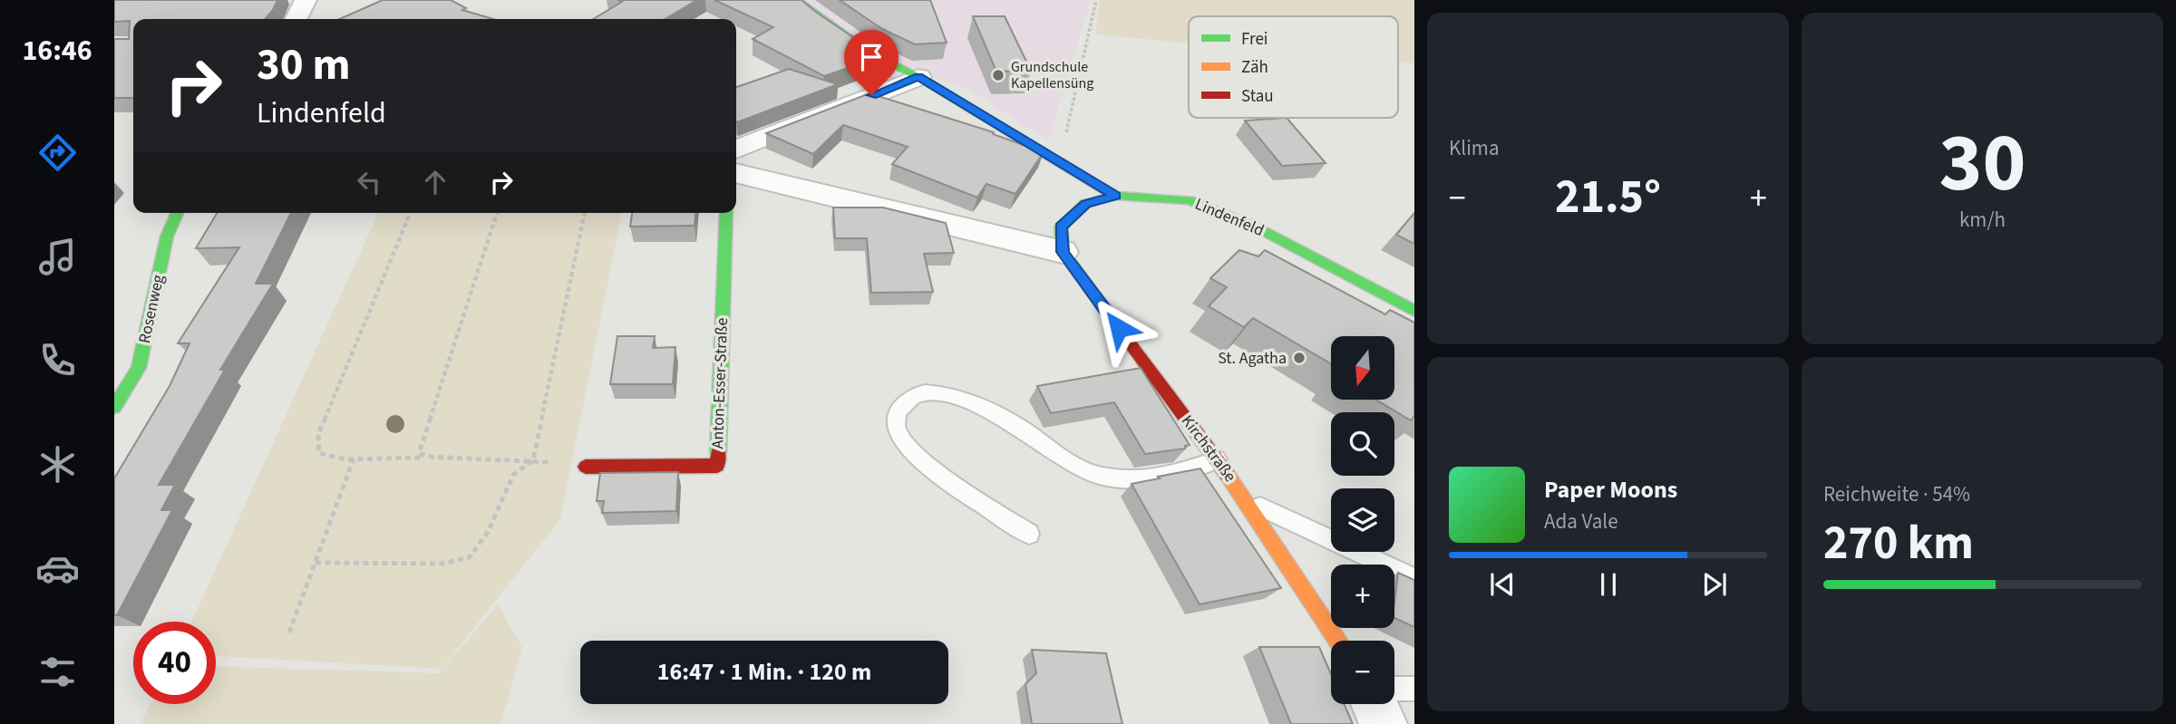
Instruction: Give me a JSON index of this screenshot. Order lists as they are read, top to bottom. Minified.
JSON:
{"streets":{"street":["Lindenfeld","Rosenweg","Anton-Esser-Straße","Kirchstraße"]},"crossings":[["Lindenfeld","Kirchstraße"]],"places":["Grundschule Kapellensüng","St. Agatha"],"legend":["Frei","Zäh","Stau"],"north":"bottom","page":{"tabs":"16:46","tile":["Klima",["30","km/h"],["Reichweite · 54%","270 km"]],"turn":["30 m","Lindenfeld"],"heat":["−","21.5°","+"],"map_buttons":["+","−"],"song":["Paper Moons","Ada Vale"],"limit":"40","trip":"16:47 · 1 Min. · 120 m"}}
